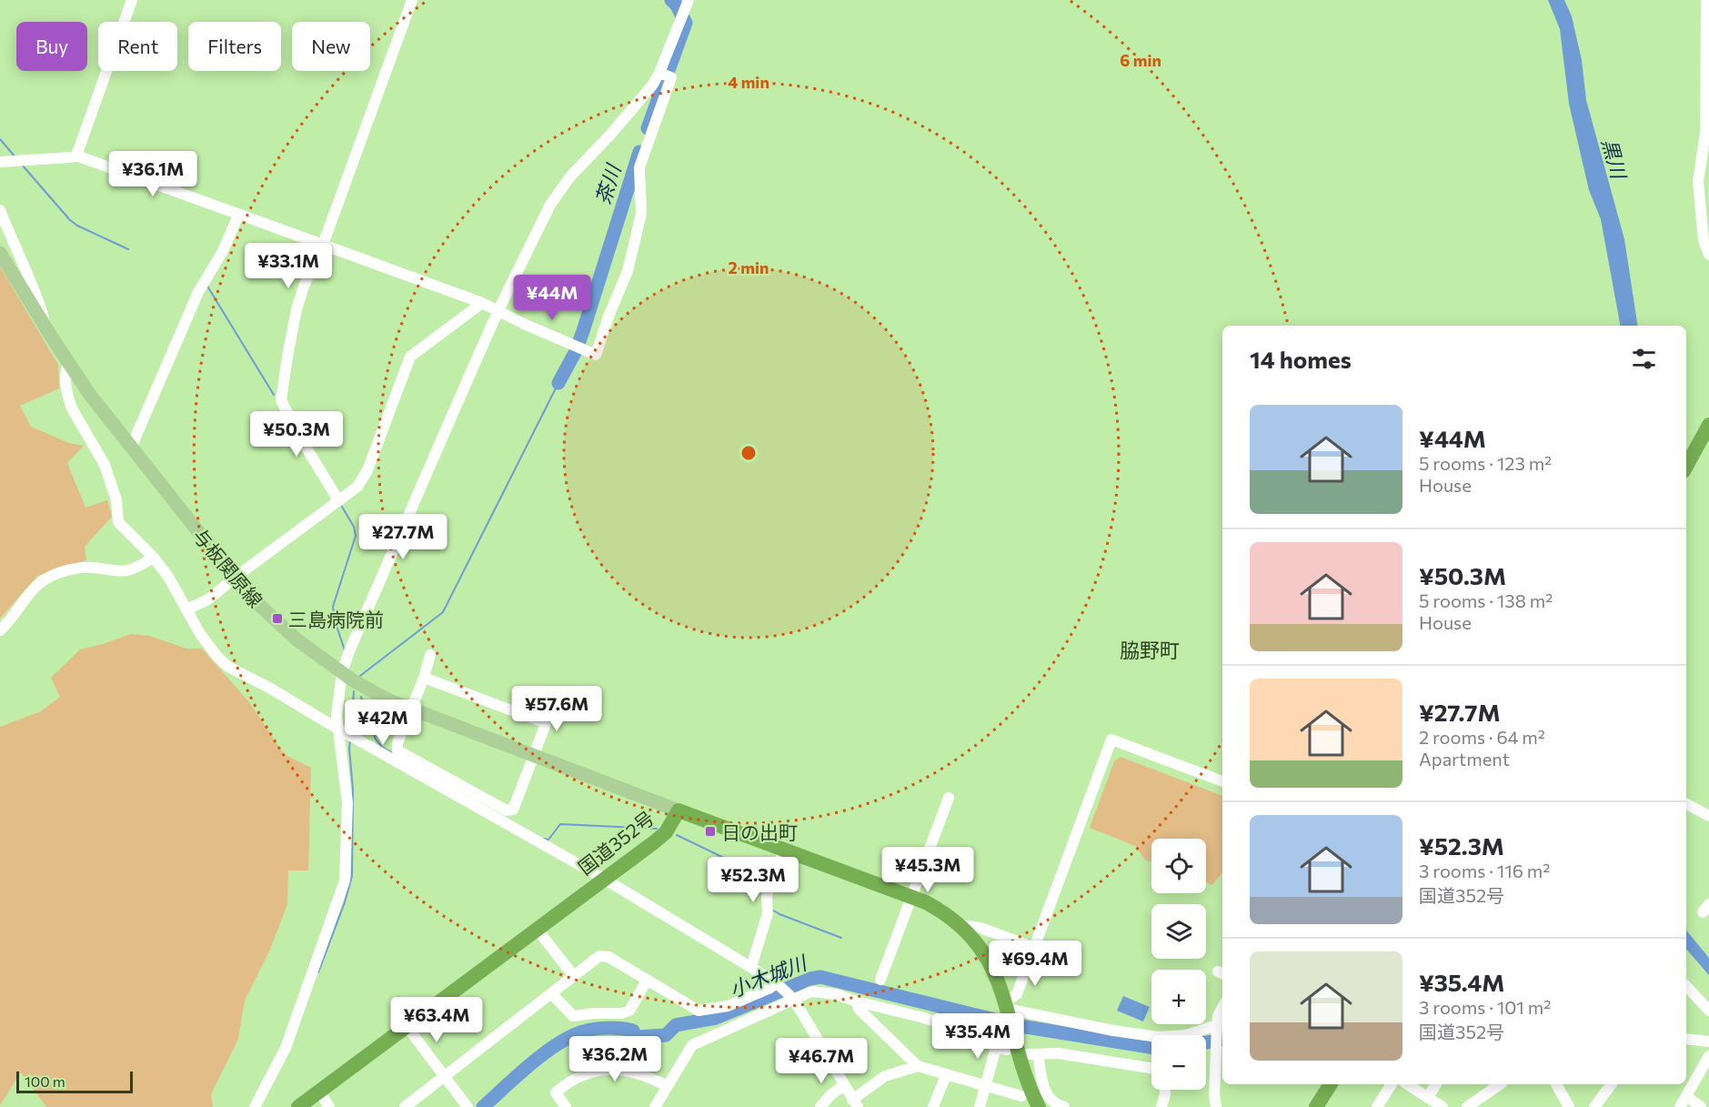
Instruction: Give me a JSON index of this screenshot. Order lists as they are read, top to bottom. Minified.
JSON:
{"streets":{"highway":["国道352号"],"main road":["与板関原線"]},"crossings":[["与板関原線","国道352号"]],"districts":["脇野町"],"water":["黒川","茶川","小木城川"],"places":{"transit":["三島病院前","日の出町"]},"scale_bar":"100 m","page":{"chip":["Buy","Rent","Filters","New"],"price":["¥36.1M","¥33.1M","¥44M","¥50.3M","¥27.7M","¥57.6M","¥42M","¥45.3M","¥52.3M","¥69.4M","¥63.4M","¥35.4M","¥36.2M","¥46.7M"],"heading":"14 homes","list":[{"name":"¥44M","note":"5 rooms · 123 m² · House"},{"name":"¥50.3M","note":"5 rooms · 138 m² · House"},{"name":"¥27.7M","note":"2 rooms · 64 m² · Apartment"},{"name":"¥52.3M","note":"3 rooms · 116 m² · 国道352号"},{"name":"¥35.4M","note":"3 rooms · 101 m² · 国道352号"}],"map_buttons":["+","−"],"scale":"100 m"},"rings":["6 min","4 min","2 min"]}
